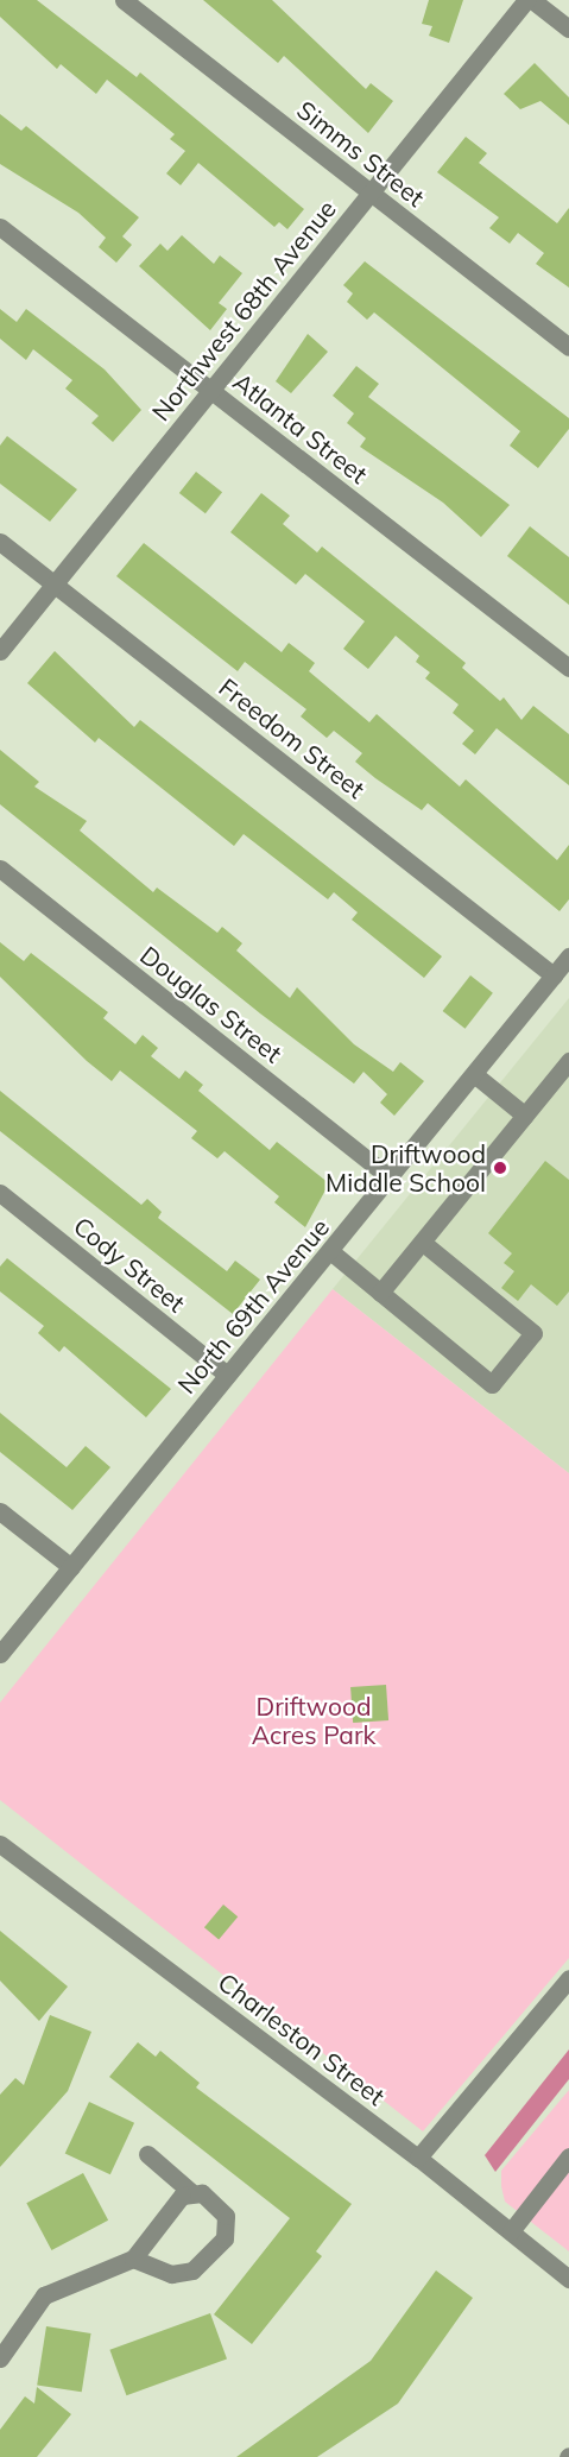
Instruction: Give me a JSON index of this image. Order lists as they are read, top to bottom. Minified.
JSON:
{"streets":{"street":["Simms Street","Northwest 68th Avenue","Atlanta Street","Freedom Street","Douglas Street","Cody Street","North 69th Avenue","Charleston Street"]},"crossings":[["Simms Street","Northwest 68th Avenue"],["Northwest 68th Avenue","Atlanta Street"],["Northwest 68th Avenue","Freedom Street"],["Freedom Street","North 69th Avenue"],["Douglas Street","North 69th Avenue"],["Cody Street","North 69th Avenue"]],"parks":["Driftwood Acres Park"],"places":["Driftwood Middle School"]}
